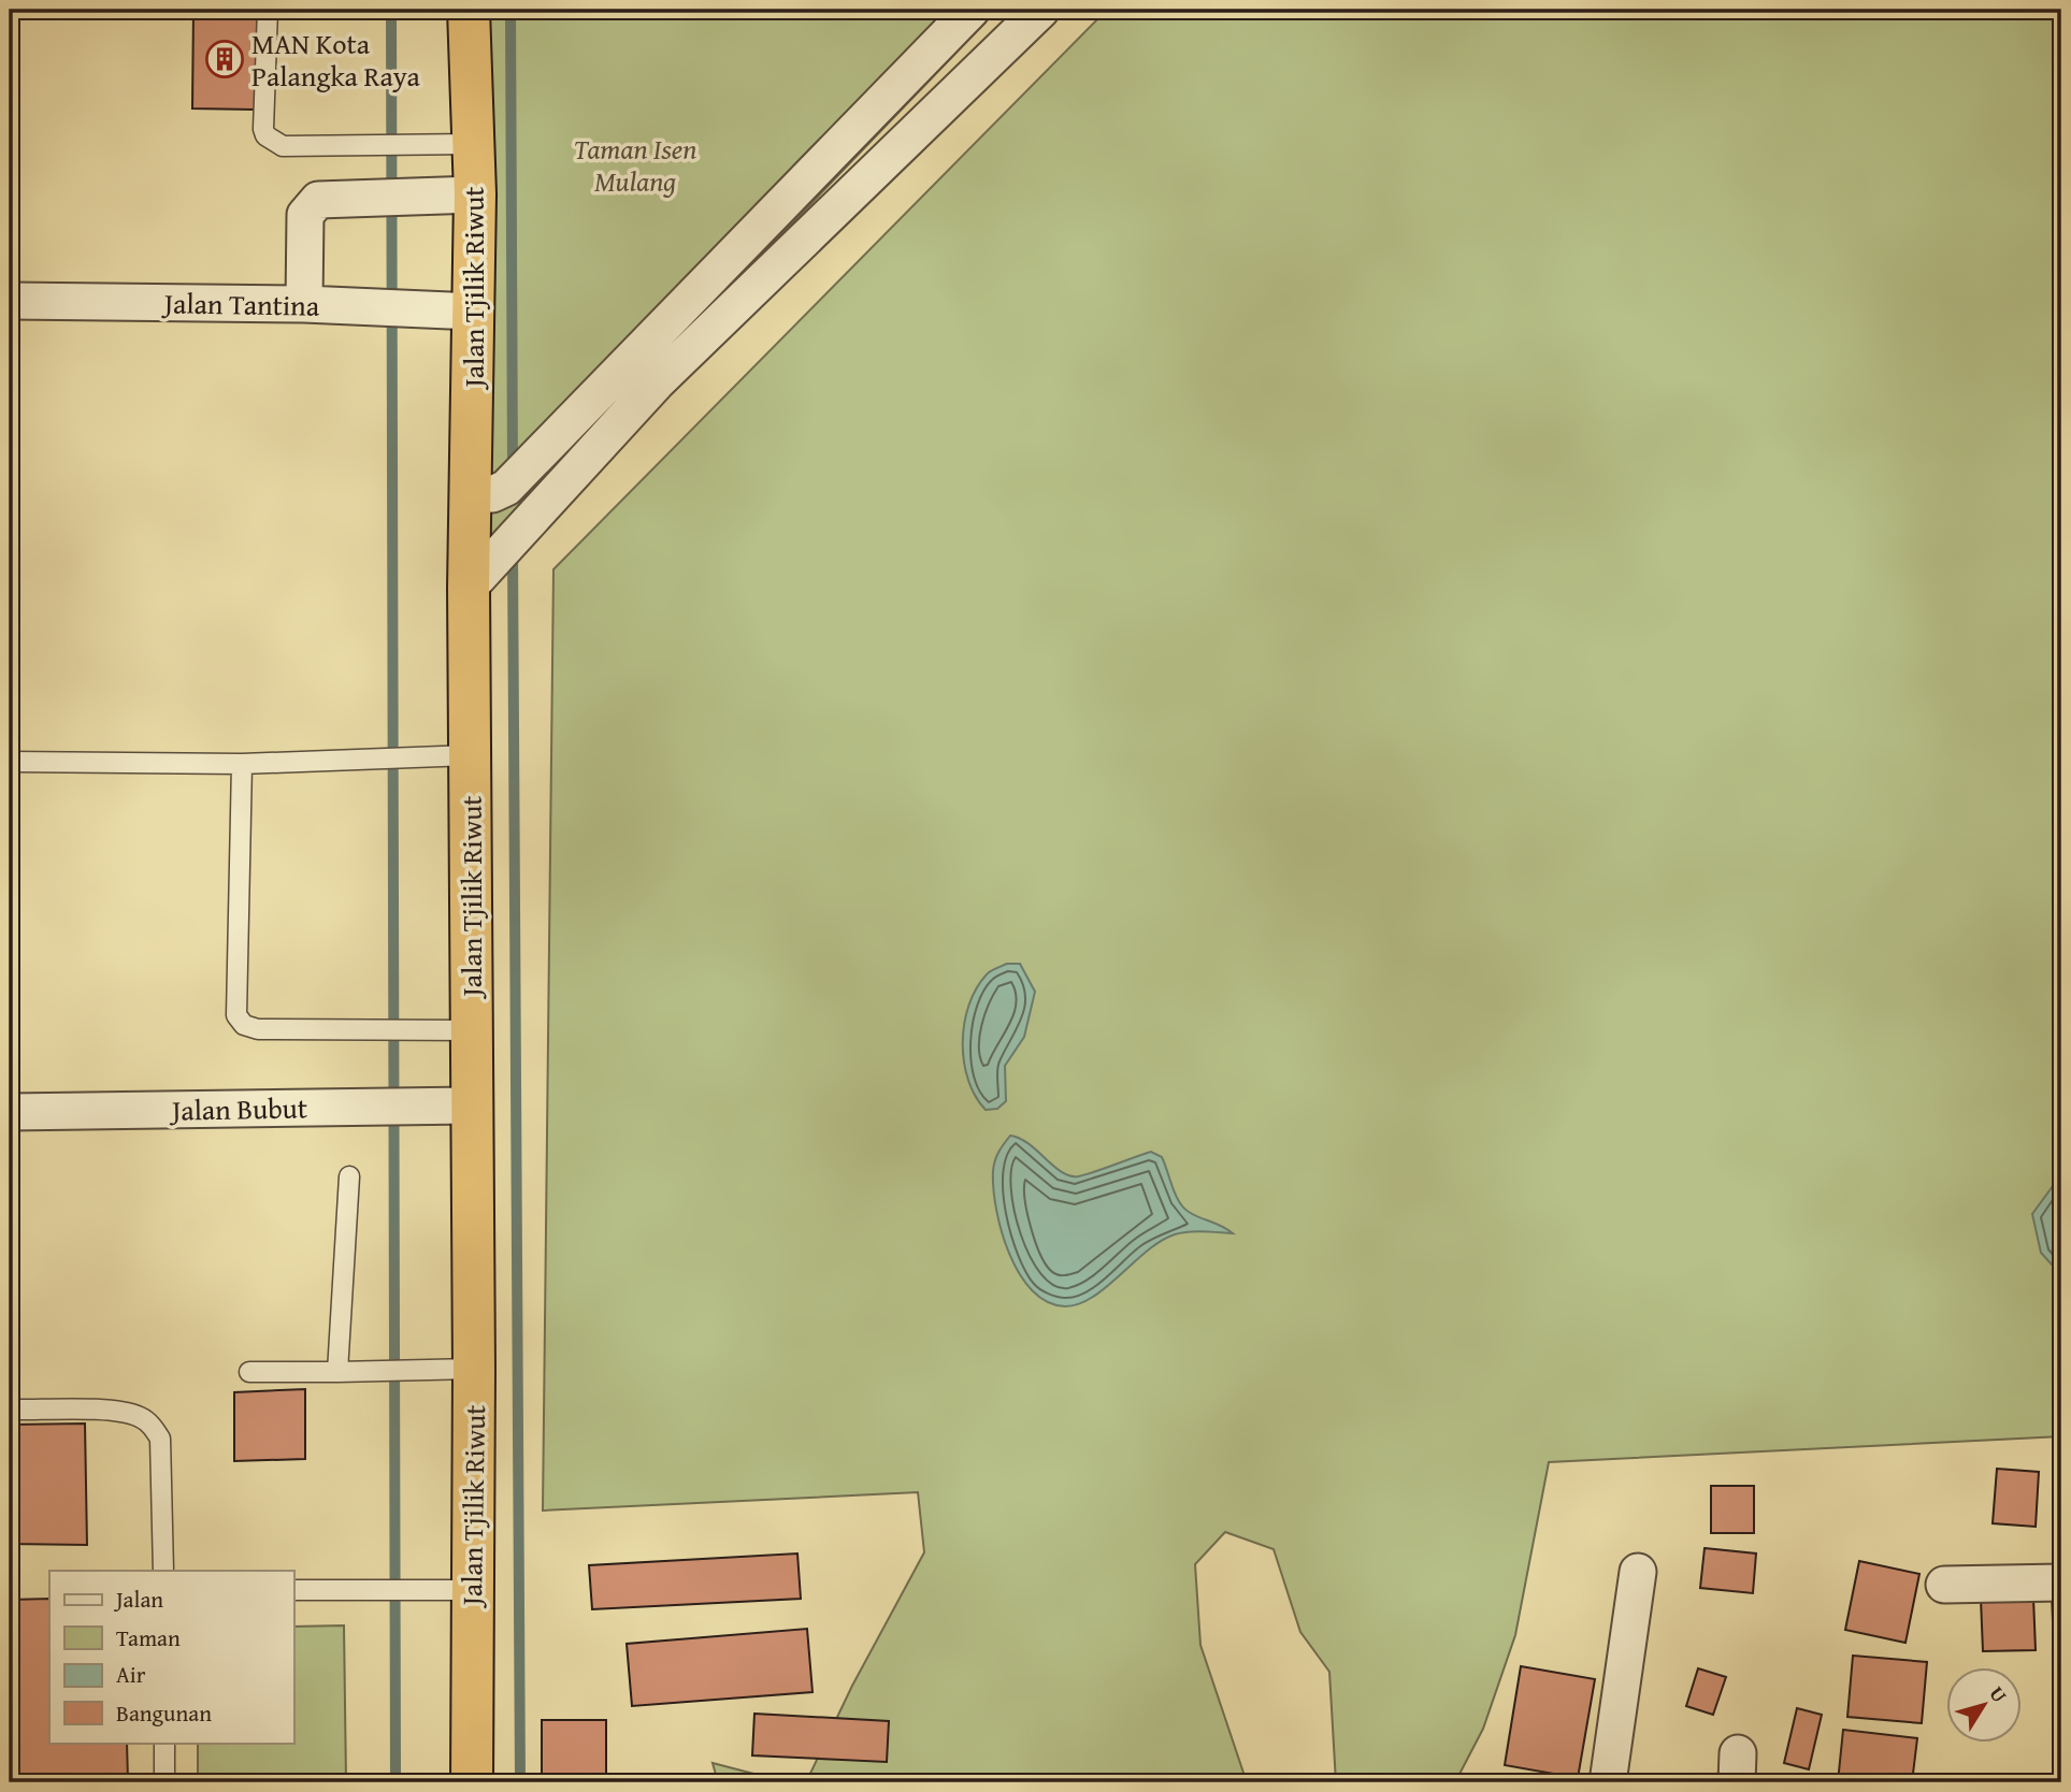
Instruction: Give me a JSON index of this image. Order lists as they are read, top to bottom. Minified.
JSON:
{"streets":{"highway":["Jalan Tjilik Riwut"],"street":["Jalan Tantina","Jalan Bubut"]},"crossings":[["Jalan Tjilik Riwut","Jalan Tantina"],["Jalan Tjilik Riwut","Jalan Bubut"]],"parks":["Taman Isen Mulang"],"places":{"building":["MAN Kota Palangka Raya"]},"legend":["Jalan","Taman","Air","Bangunan"],"north":"top right"}
